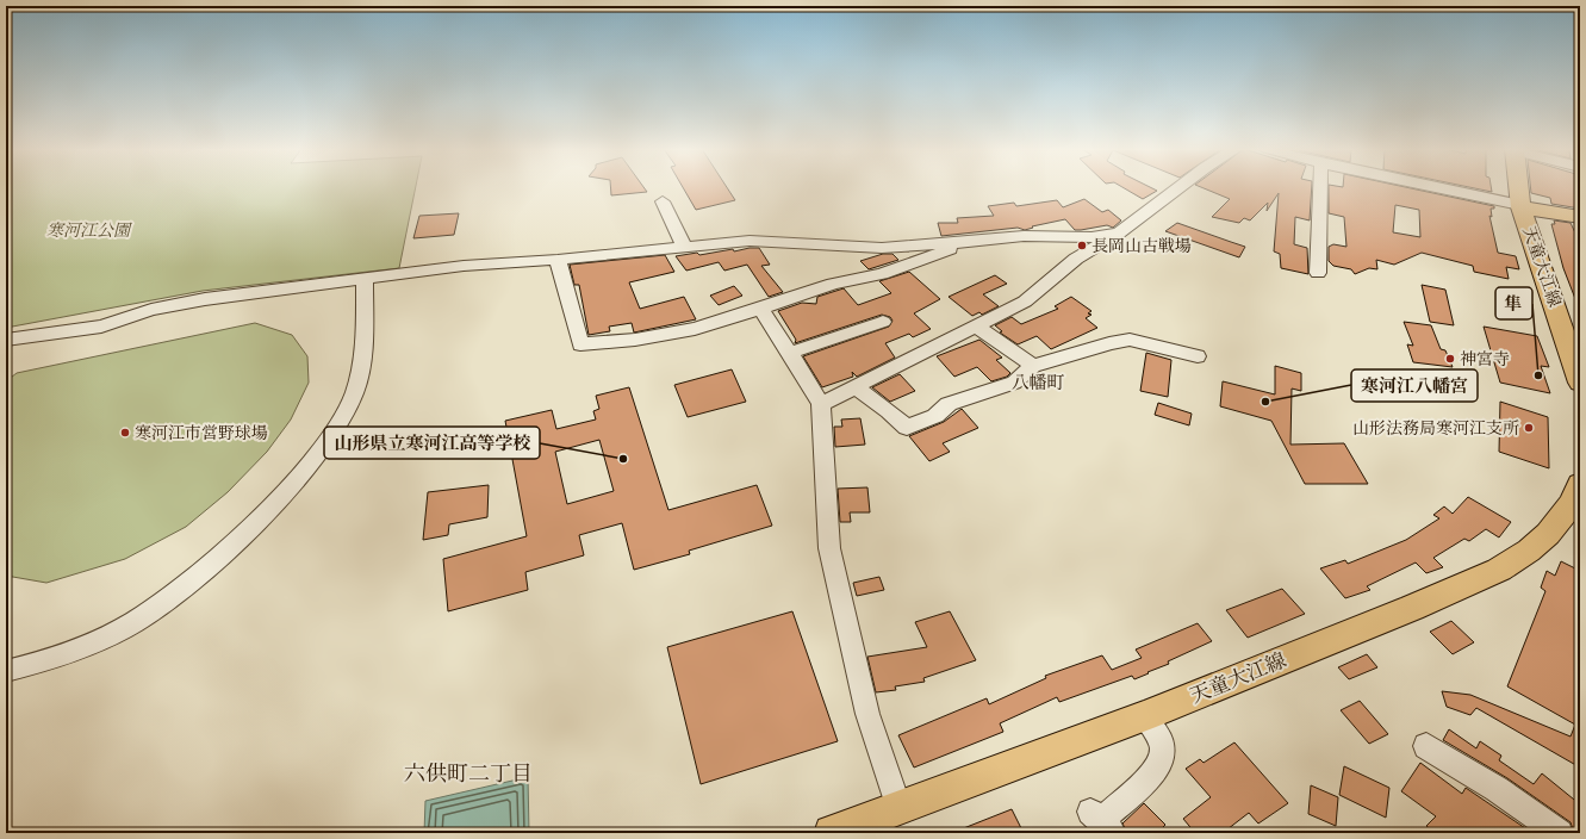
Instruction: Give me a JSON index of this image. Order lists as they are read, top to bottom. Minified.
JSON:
{"streets":{"main road":["天童大江線"]},"districts":["八幡町","六供町二丁目"],"parks":["寒河江公園"],"places":["長岡山古戦場","神宮寺","隼","寒河江八幡宮","山形法務局寒河江支所","寒河江市営野球場","山形県立寒河江高等学校"]}
